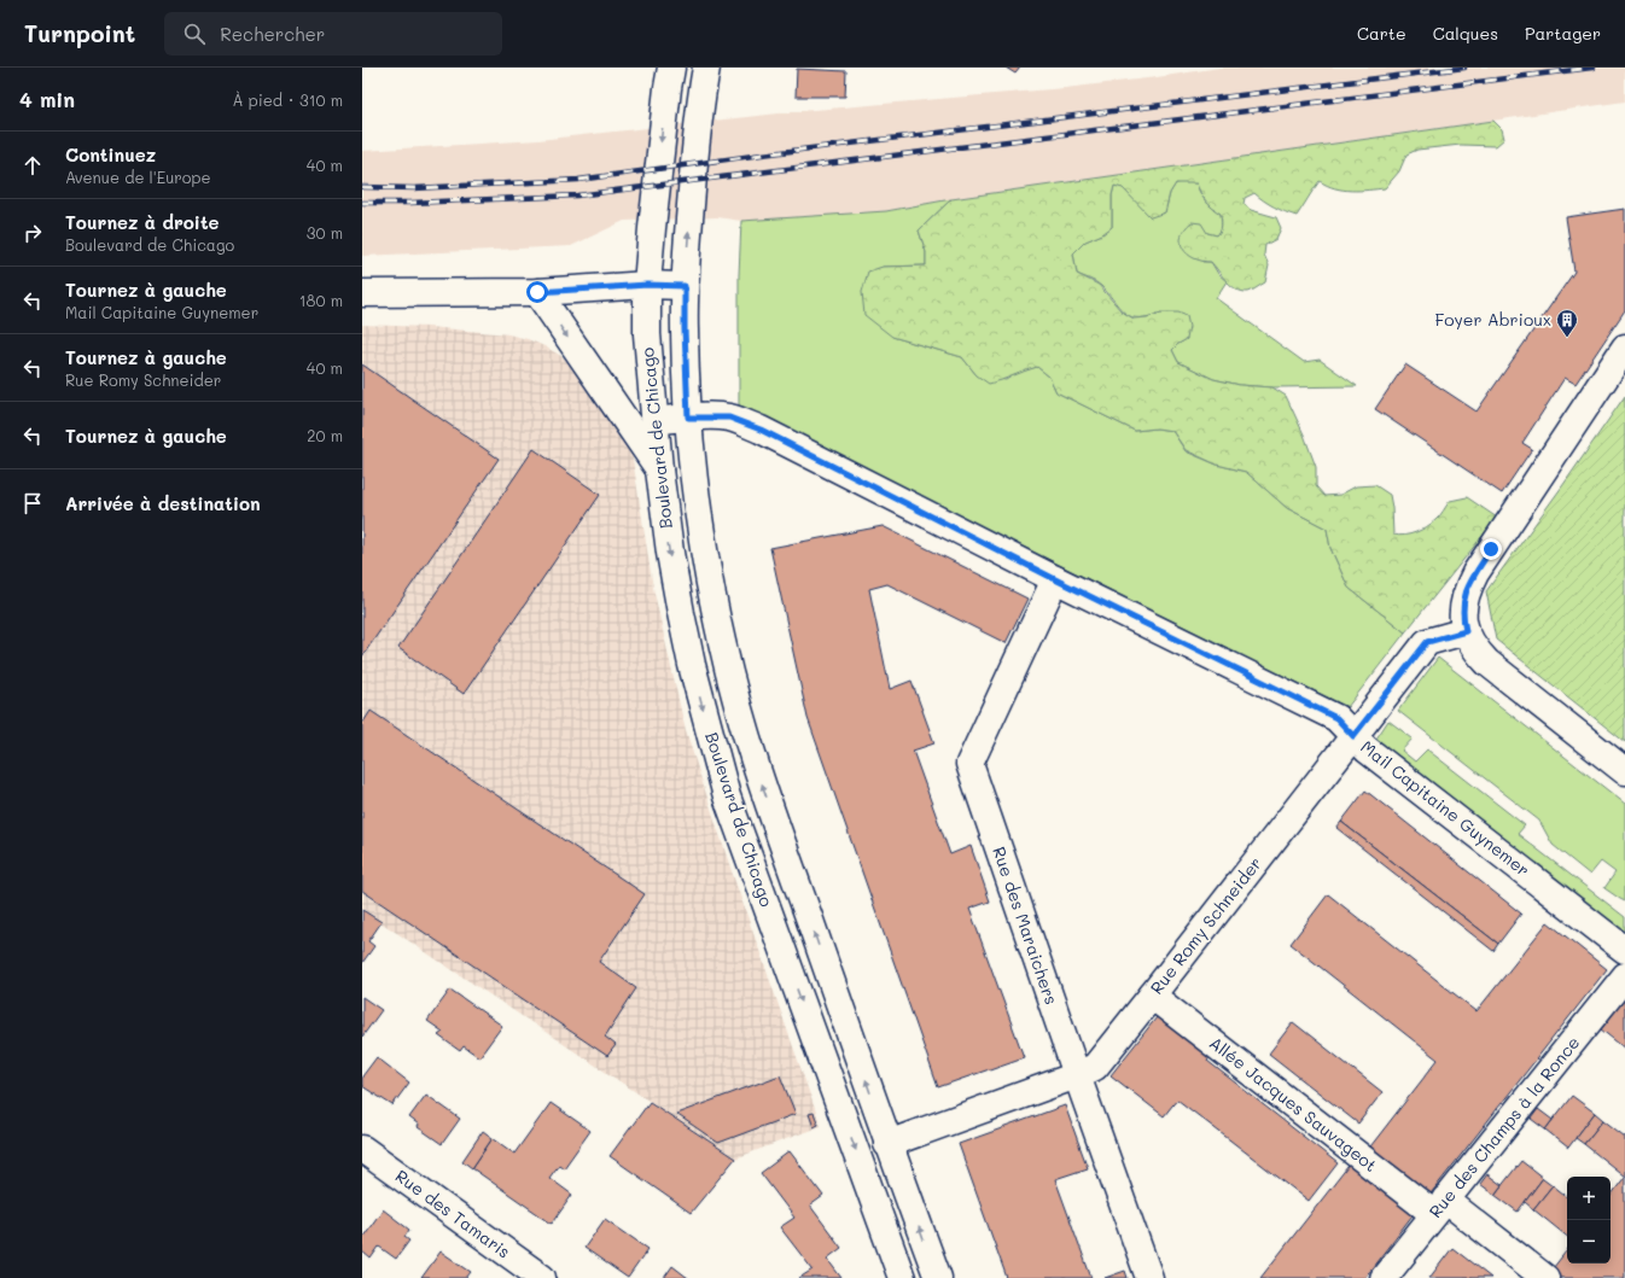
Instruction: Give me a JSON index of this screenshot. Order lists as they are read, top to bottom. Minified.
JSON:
{"streets":{"street":["Boulevard de Chicago","Mail Capitaine Guynemer","Rue des Maraichers","Rue Romy Schneider","Allée Jacques Sauvageot","Rue des Champs à la Ronce","Rue des Tamaris"]},"crossings":[["Boulevard de Chicago","Mail Capitaine Guynemer"],["Boulevard de Chicago","Rue Romy Schneider"],["Mail Capitaine Guynemer","Rue des Maraichers"],["Mail Capitaine Guynemer","Rue Romy Schneider"],["Rue des Maraichers","Rue Romy Schneider"],["Rue Romy Schneider","Allée Jacques Sauvageot"],["Allée Jacques Sauvageot","Rue des Champs à la Ronce"]],"places":{"building":["Foyer Abrioux"]},"page":{"header":"Turnpoint","search":"Rechercher","nav":["Carte","Calques","Partager"],"heading":["4 min","À pied · 310 m"],"list":[["Continuez","Avenue de l'Europe","40 m"],["Tournez à droite","Boulevard de Chicago","30 m"],["Tournez à gauche","Mail Capitaine Guynemer","180 m"],["Tournez à gauche","Rue Romy Schneider","40 m"],["Tournez à gauche","20 m"],"Arrivée à destination"],"map_buttons":["+","−"]}}
